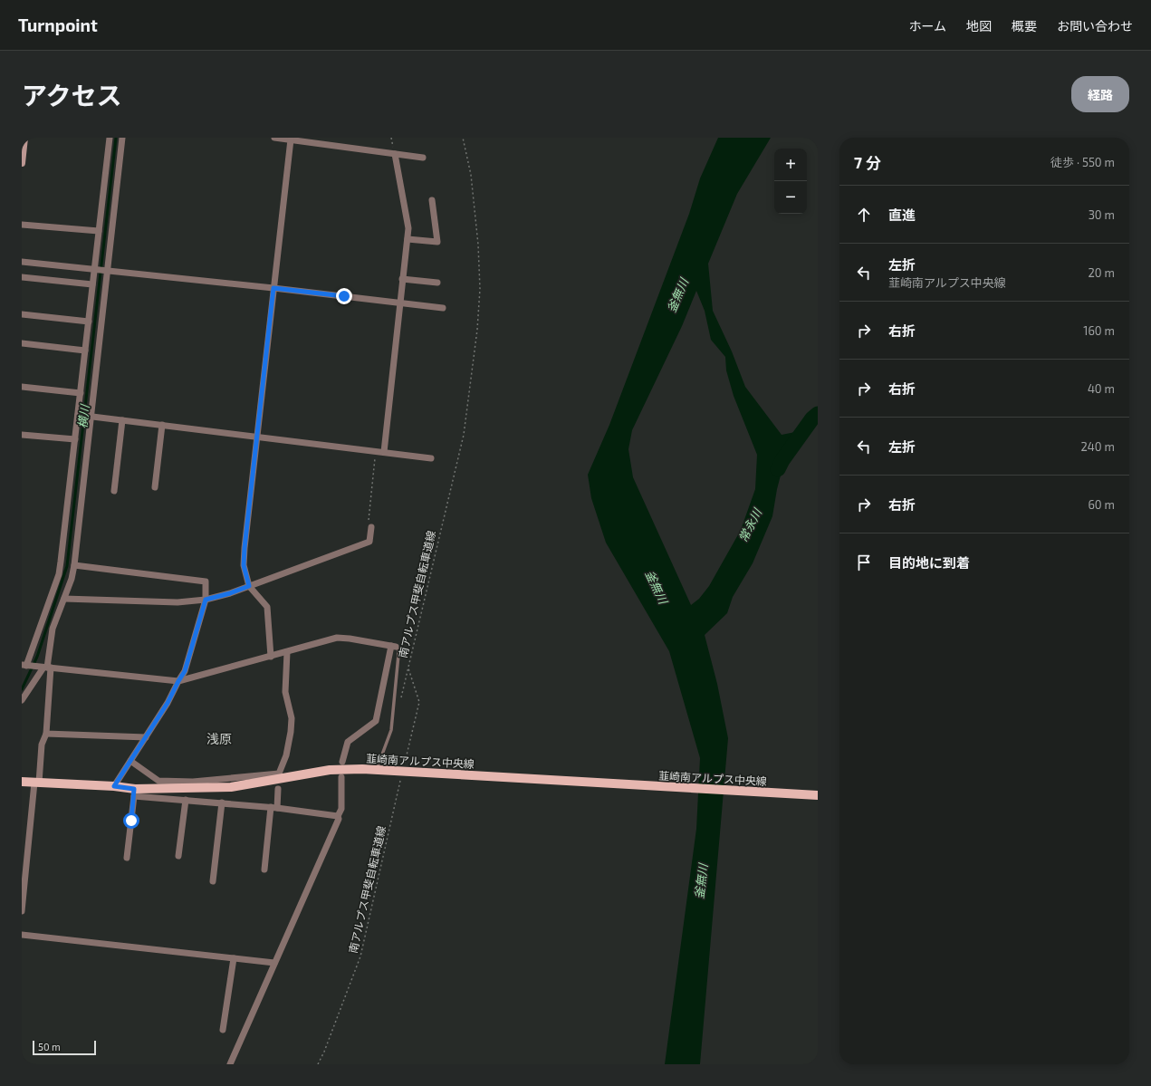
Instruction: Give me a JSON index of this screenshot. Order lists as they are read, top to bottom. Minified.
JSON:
{"streets":{"main road":["韮崎南アルプス中央線"],"path":["南アルプス甲斐自転車道線"]},"districts":["浅原"],"water":["釜無川","横川","常永川"],"scale_bar":"50 m","page":{"header":"Turnpoint","nav":["ホーム","地図","概要","お問い合わせ"],"title":"アクセス","buttons":"経路","heading":["7 分","徒歩 · 550 m"],"map_buttons":["+","−"],"list":[["直進","30 m"],["左折","韮崎南アルプス中央線","20 m"],["右折","160 m"],["右折","40 m"],["左折","240 m"],["右折","60 m"],"目的地に到着"],"scale":"50 m"}}
